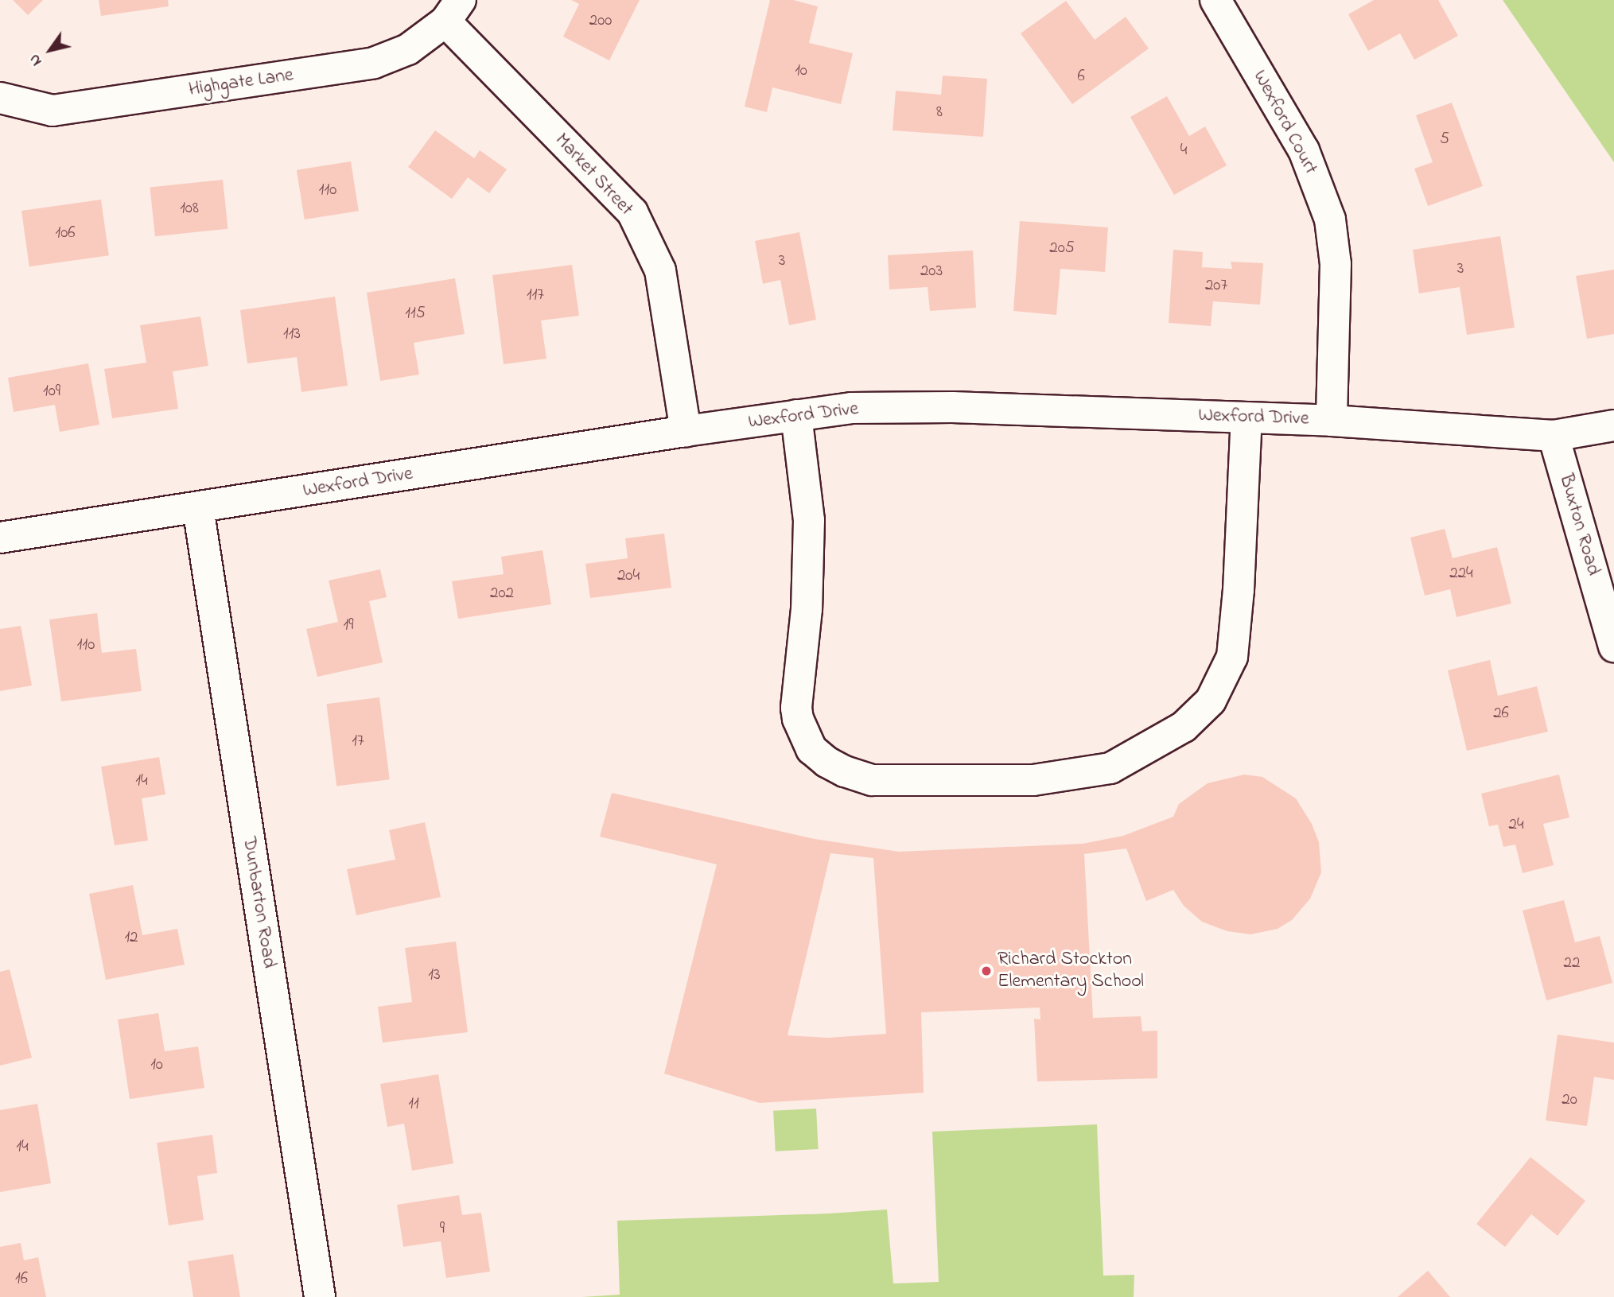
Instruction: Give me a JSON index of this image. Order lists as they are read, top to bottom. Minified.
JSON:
{"streets":{"street":["Highgate Lane","Wexford Court","Market Street","Wexford Drive","Buxton Road","Dunbarton Road"]},"crossings":[["Highgate Lane","Market Street"],["Wexford Court","Wexford Drive"],["Market Street","Wexford Drive"],["Wexford Drive","Buxton Road"],["Wexford Drive","Dunbarton Road"]],"places":["Richard Stockton Elementary School"],"house_numbers":["200","10","6","8","5","4","110","108","106","205","3","3","203","207","117","115","113","109","224","204","202","19","110","26","17","14","24","12","22","13","10","20","11","14","9","16"],"north":"bottom left"}
